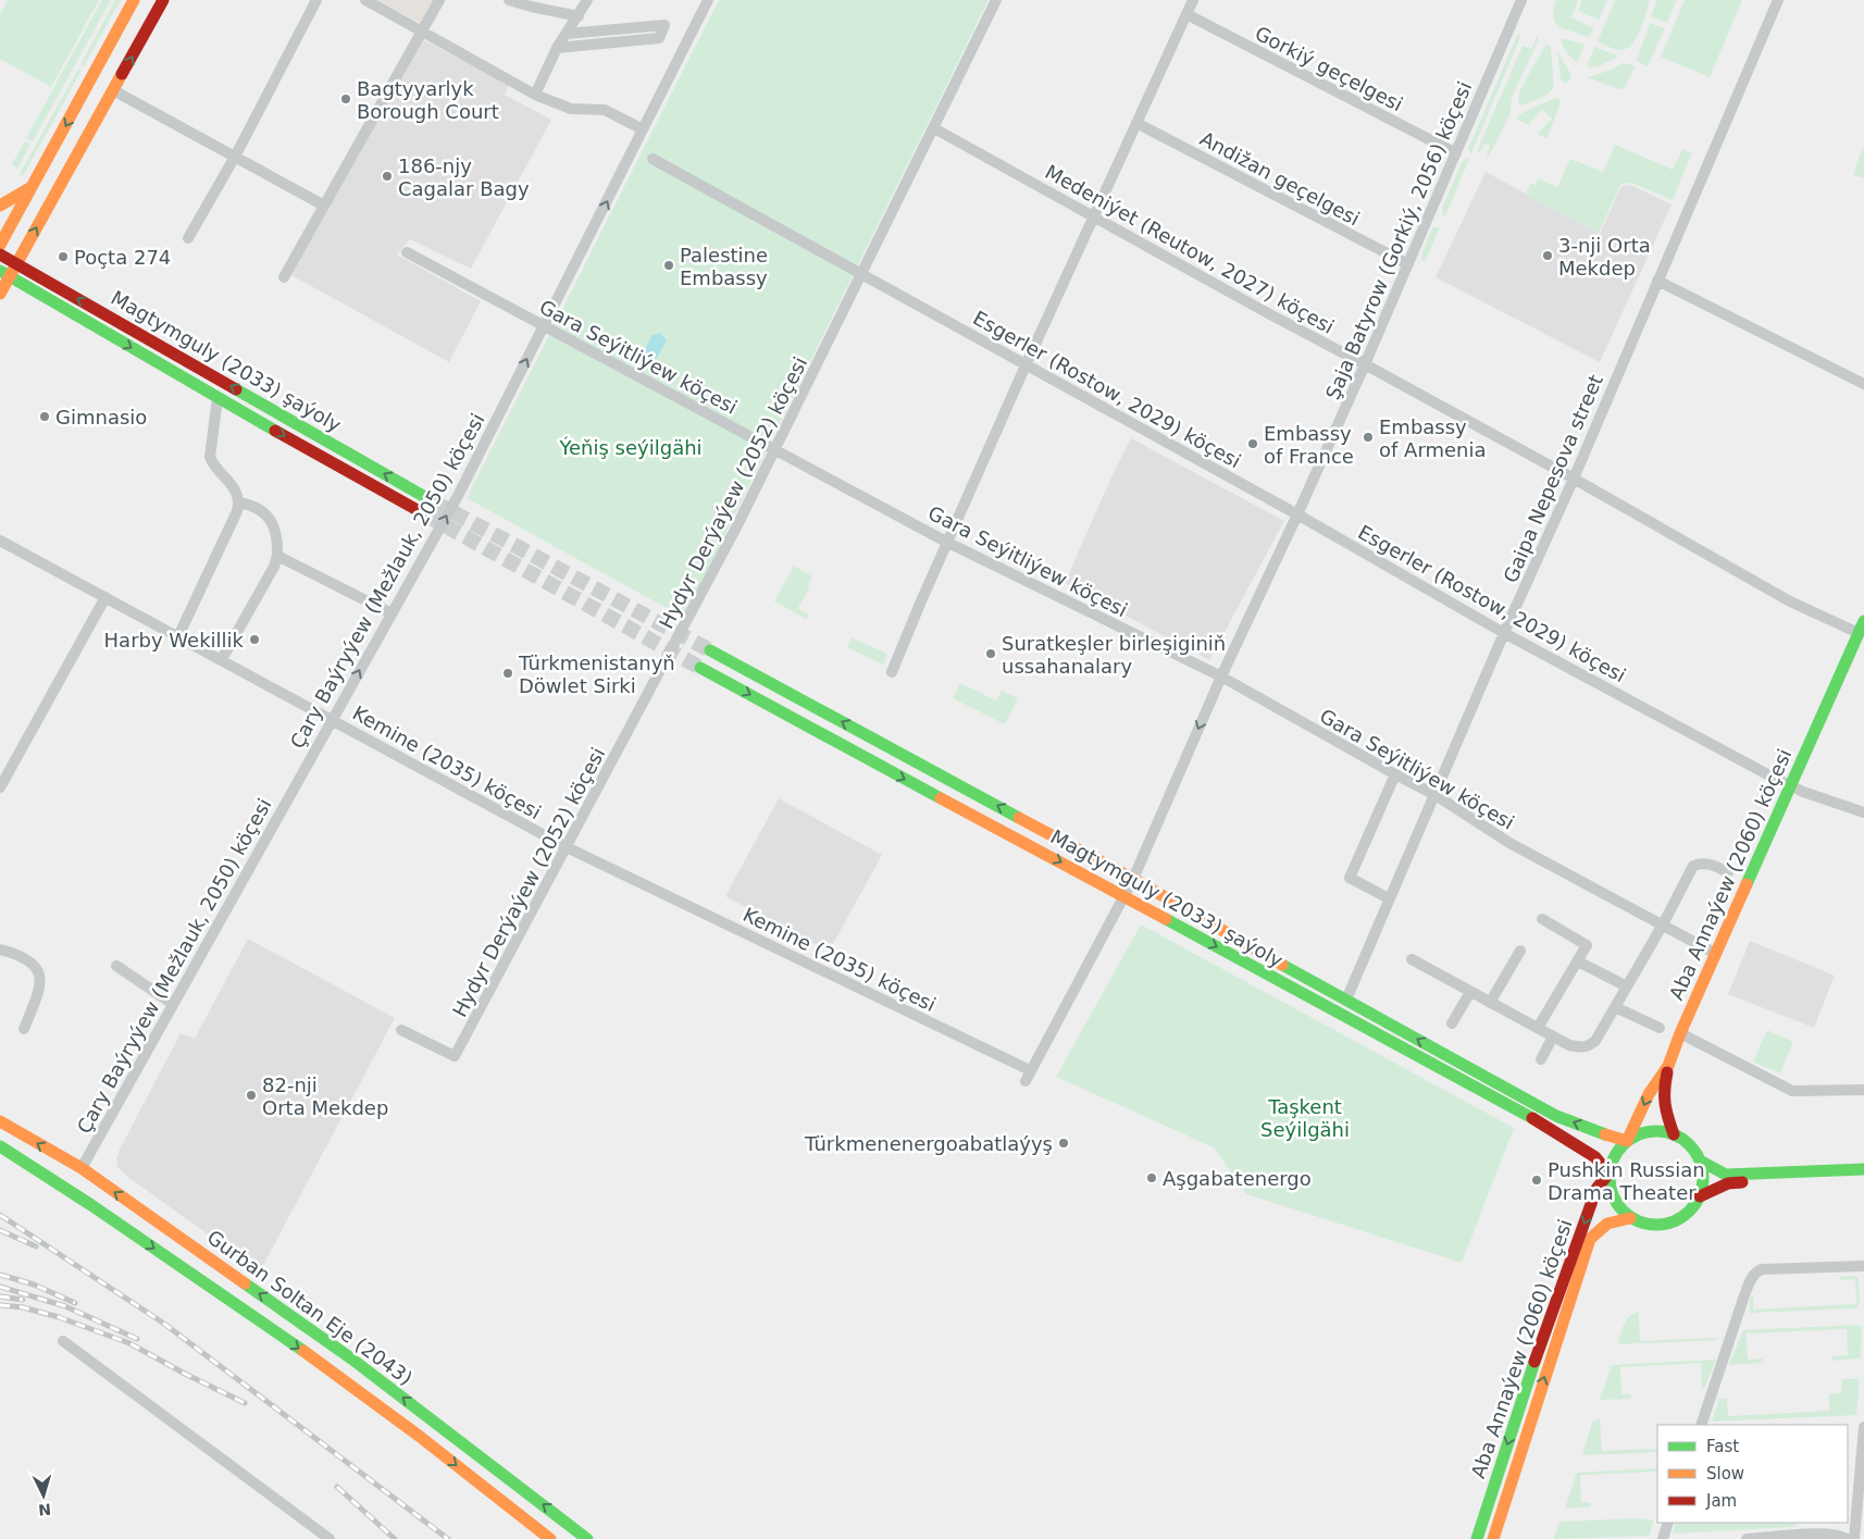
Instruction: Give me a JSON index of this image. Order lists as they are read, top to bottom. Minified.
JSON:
{"streets":{"main road":["Magtymguly (2033) şaýoly","Aba Annaýew (2060) köçesi","Gurban Soltan Eje (2043)"],"street":["Gorkiý geçelgesi","Andižan geçelgesi","Şaja Batyrow (Gorkiý, 2056) köçesi","Medeniýet (Reutow, 2027) köçesi","Gara Seýitliýew köçesi","Esgerler (Rostow, 2029) köçesi","Gaipa Nepesova street","Hydyr Derýaýew (2052) köçesi","Çary Baýryýew (Mežlauk, 2050) köçesi","Kemine (2035) köçesi"]},"crossings":[["Gorkiý geçelgesi","Şaja Batyrow (Gorkiý, 2056) köçesi"],["Andižan geçelgesi","Şaja Batyrow (Gorkiý, 2056) köçesi"],["Şaja Batyrow (Gorkiý, 2056) köçesi","Medeniýet (Reutow, 2027) köçesi"],["Şaja Batyrow (Gorkiý, 2056) köçesi","Gara Seýitliýew köçesi"],["Şaja Batyrow (Gorkiý, 2056) köçesi","Magtymguly (2033) şaýoly"],["Şaja Batyrow (Gorkiý, 2056) köçesi","Esgerler (Rostow, 2029) köçesi"],["Şaja Batyrow (Gorkiý, 2056) köçesi","Kemine (2035) köçesi"],["Medeniýet (Reutow, 2027) köçesi","Gaipa Nepesova street"],["Medeniýet (Reutow, 2027) köçesi","Hydyr Derýaýew (2052) köçesi"],["Medeniýet (Reutow, 2027) köçesi","Aba Annaýew (2060) köçesi"],["Gara Seýitliýew köçesi","Gaipa Nepesova street"],["Gara Seýitliýew köçesi","Hydyr Derýaýew (2052) köçesi"],["Gara Seýitliýew köçesi","Çary Baýryýew (Mežlauk, 2050) köçesi"],["Gara Seýitliýew köçesi","Aba Annaýew (2060) köçesi"],["Magtymguly (2033) şaýoly","Gaipa Nepesova street"],["Magtymguly (2033) şaýoly","Aba Annaýew (2060) köçesi"],["Esgerler (Rostow, 2029) köçesi","Gaipa Nepesova street"],["Esgerler (Rostow, 2029) köçesi","Hydyr Derýaýew (2052) köçesi"],["Esgerler (Rostow, 2029) köçesi","Aba Annaýew (2060) köçesi"],["Hydyr Derýaýew (2052) köçesi","Kemine (2035) köçesi"],["Çary Baýryýew (Mežlauk, 2050) köçesi","Kemine (2035) köçesi"],["Çary Baýryýew (Mežlauk, 2050) köçesi","Gurban Soltan Eje (2043)"]],"one_way":["Çary Baýryýew (Mežlauk, 2050) köçesi"],"parks":["Ýeňiş seýilgähi","Taşkent Seýilgähi"],"places":["Bagtyyarlyk Borough Court","186-njy Cagalar Bagy","3-nji Orta Mekdep","Poçta 274","Palestine Embassy","Gimnasio","Embassy of Armenia","Embassy of France","Harby Wekillik","Suratkeşler birleşiginiň ussahanalary","Türkmenistanyň Döwlet Sirki","82-nji Orta Mekdep","Türkmenenergoabatlaýyş","Aşgabatenergo","Pushkin Russian Drama Theater"],"legend":["Fast","Slow","Jam"],"north":"bottom"}
